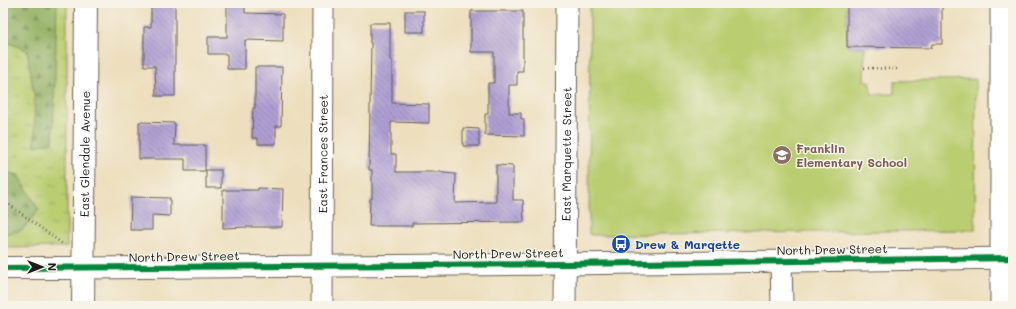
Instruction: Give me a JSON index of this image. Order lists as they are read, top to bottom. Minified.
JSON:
{"streets":{"street":["East Frances Street","East Glendale Avenue","East Marquette Street","North Drew Street"]},"crossings":[["East Frances Street","North Drew Street"],["East Glendale Avenue","North Drew Street"],["East Marquette Street","North Drew Street"]],"places":{"school or university":["Franklin Elementary School"],"bus stop":["Drew & Marqette"]},"north":"right"}
